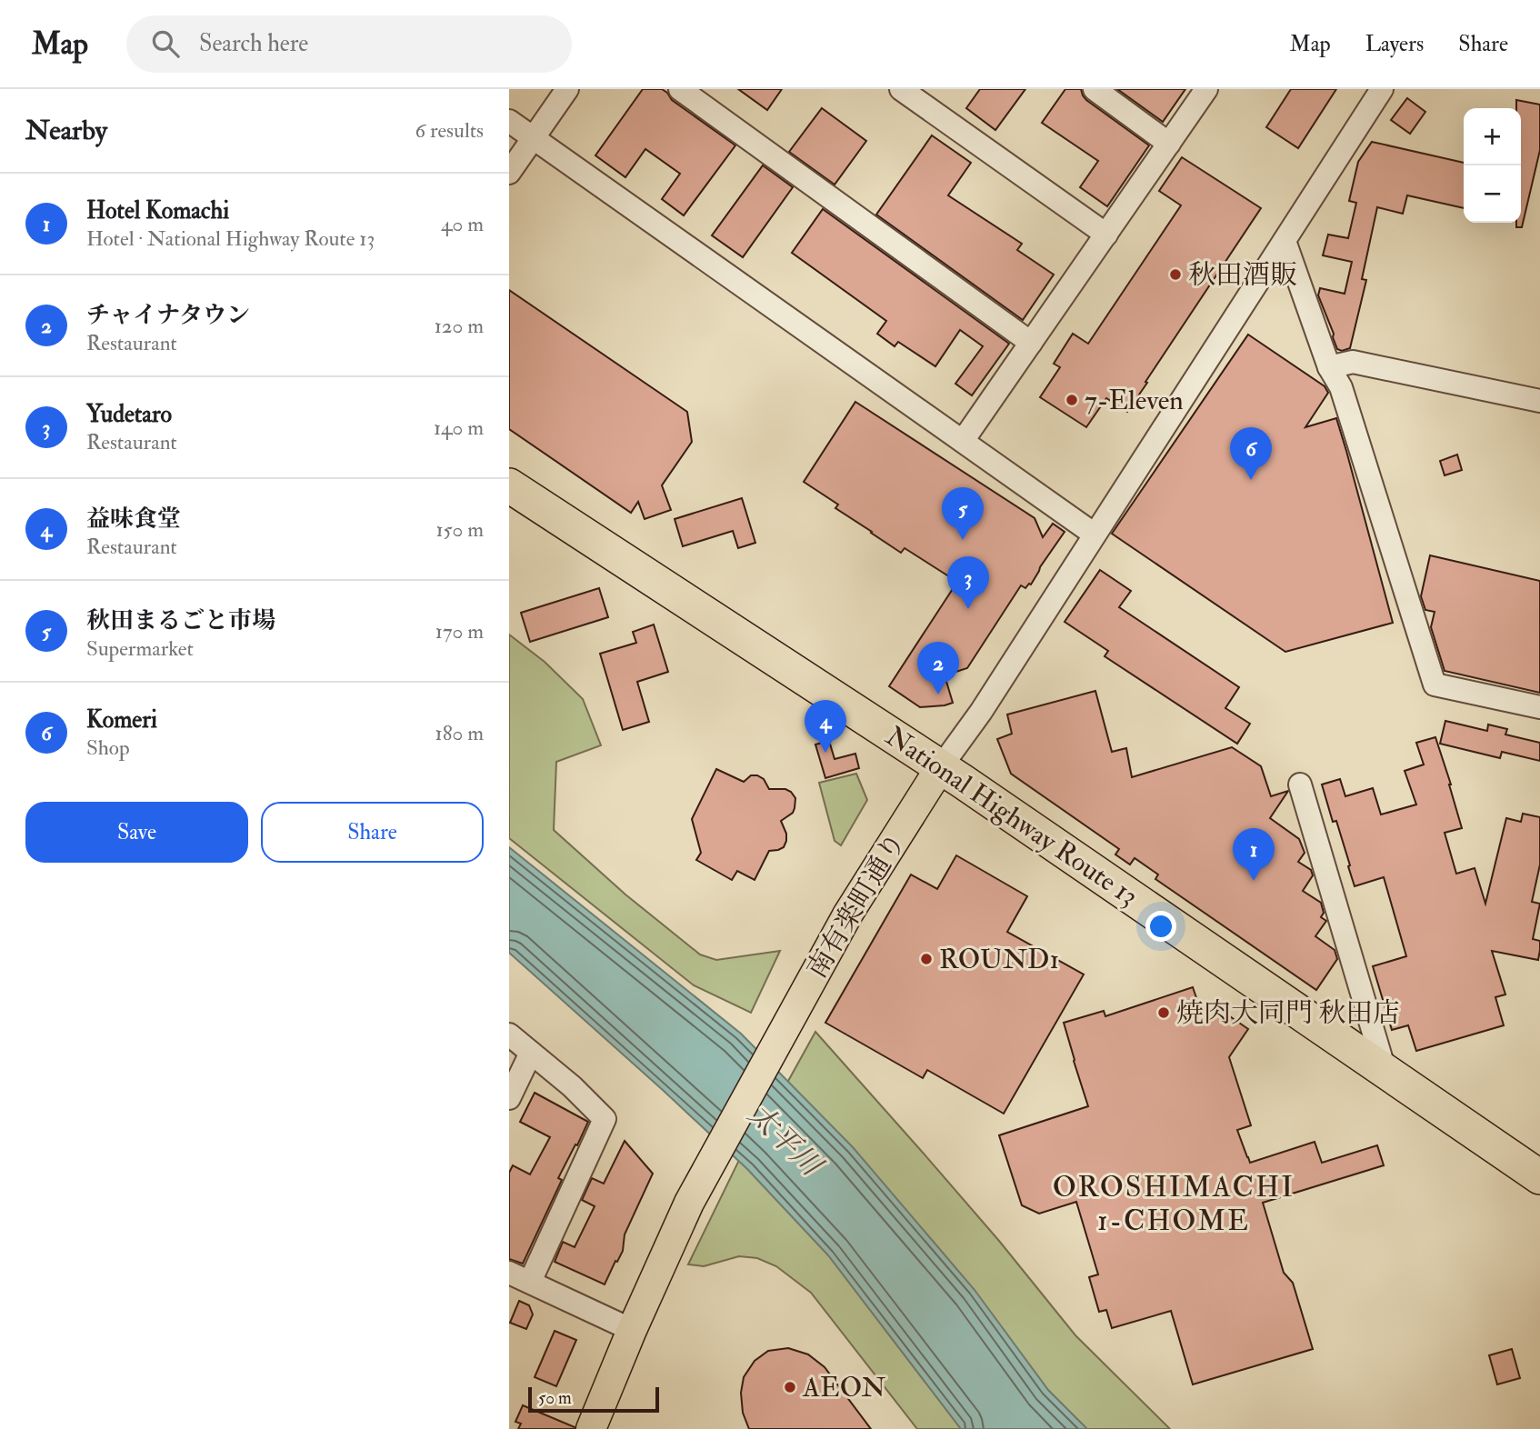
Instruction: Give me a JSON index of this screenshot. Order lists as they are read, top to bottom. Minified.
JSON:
{"streets":{"highway":["National Highway Route 13"],"main road":["南有楽町通り"]},"crossings":[["National Highway Route 13","南有楽町通り"]],"districts":["OROSHIMACHI 1-CHOME"],"water":["太平川"],"places":["秋田酒販","7-Eleven","ROUND1","焼肉大同門 秋田店","AEON"],"scale_bar":"50 m","page":{"header":"Map","search":"Search here","nav":["Map","Layers","Share"],"heading":["Nearby","6 results"],"map_buttons":["+","−"],"list":[{"mark":"1","name":"Hotel Komachi","note":"Hotel · National Highway Route 13","value":"40 m"},{"mark":"2","name":"チャイナタウン","note":"Restaurant","value":"120 m"},{"mark":"3","name":"Yudetaro","note":"Restaurant","value":"140 m"},{"mark":"4","name":"益味食堂","note":"Restaurant","value":"150 m"},{"mark":"5","name":"秋田まるごと市場","note":"Supermarket","value":"170 m"},{"mark":"6","name":"Komeri","note":"Shop","value":"180 m"}],"pins":["6","5","3","2","4","1"],"buttons":["Save","Share"],"scale":"50 m"}}
